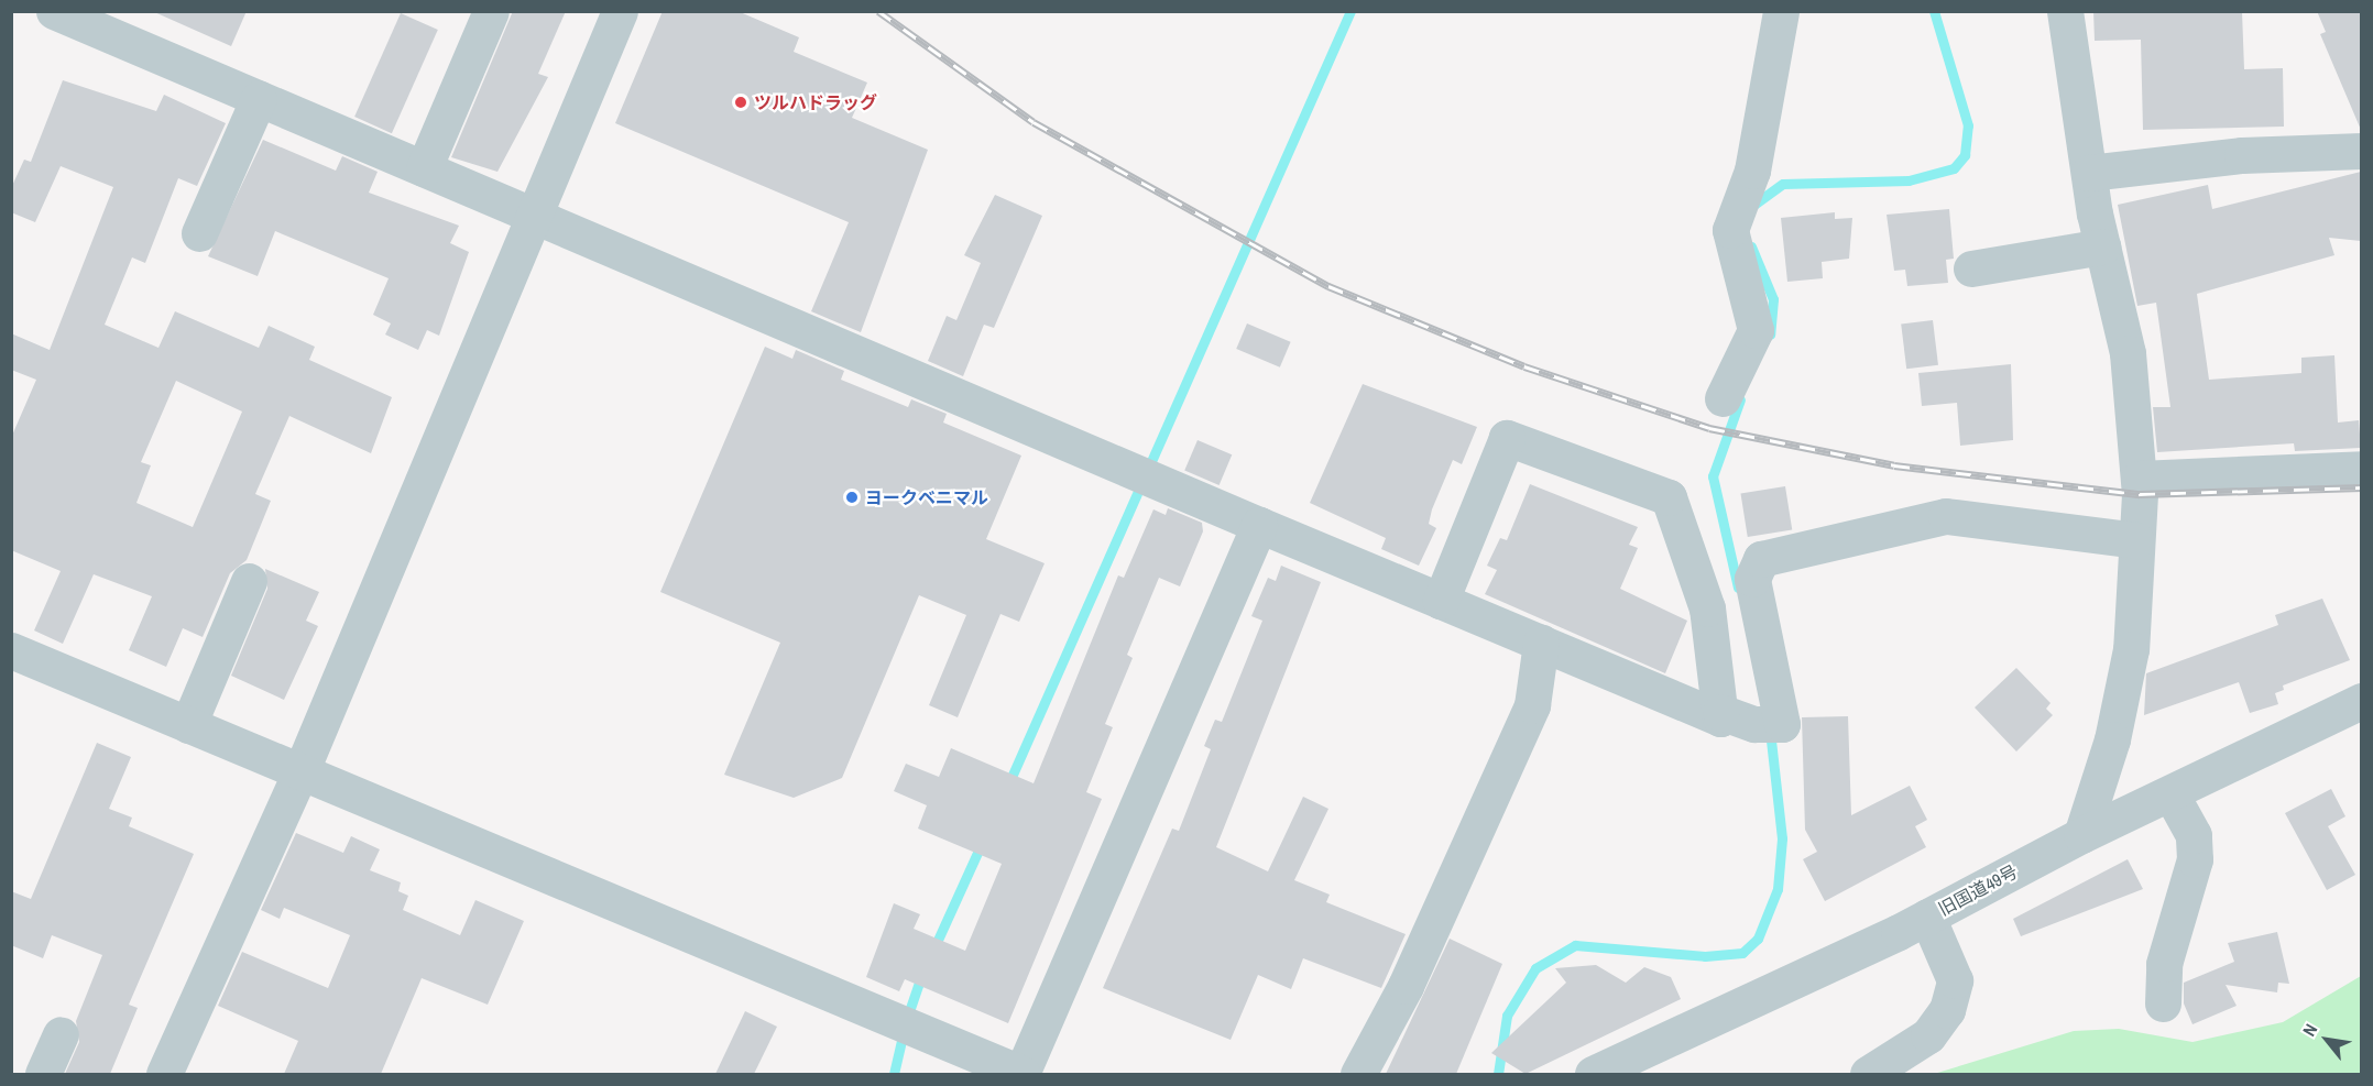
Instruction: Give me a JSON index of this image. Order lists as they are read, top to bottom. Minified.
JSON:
{"streets":{"street":["旧国道49号"]},"places":["ツルハドラッグ","ヨークベニマル"],"north":"top left"}
